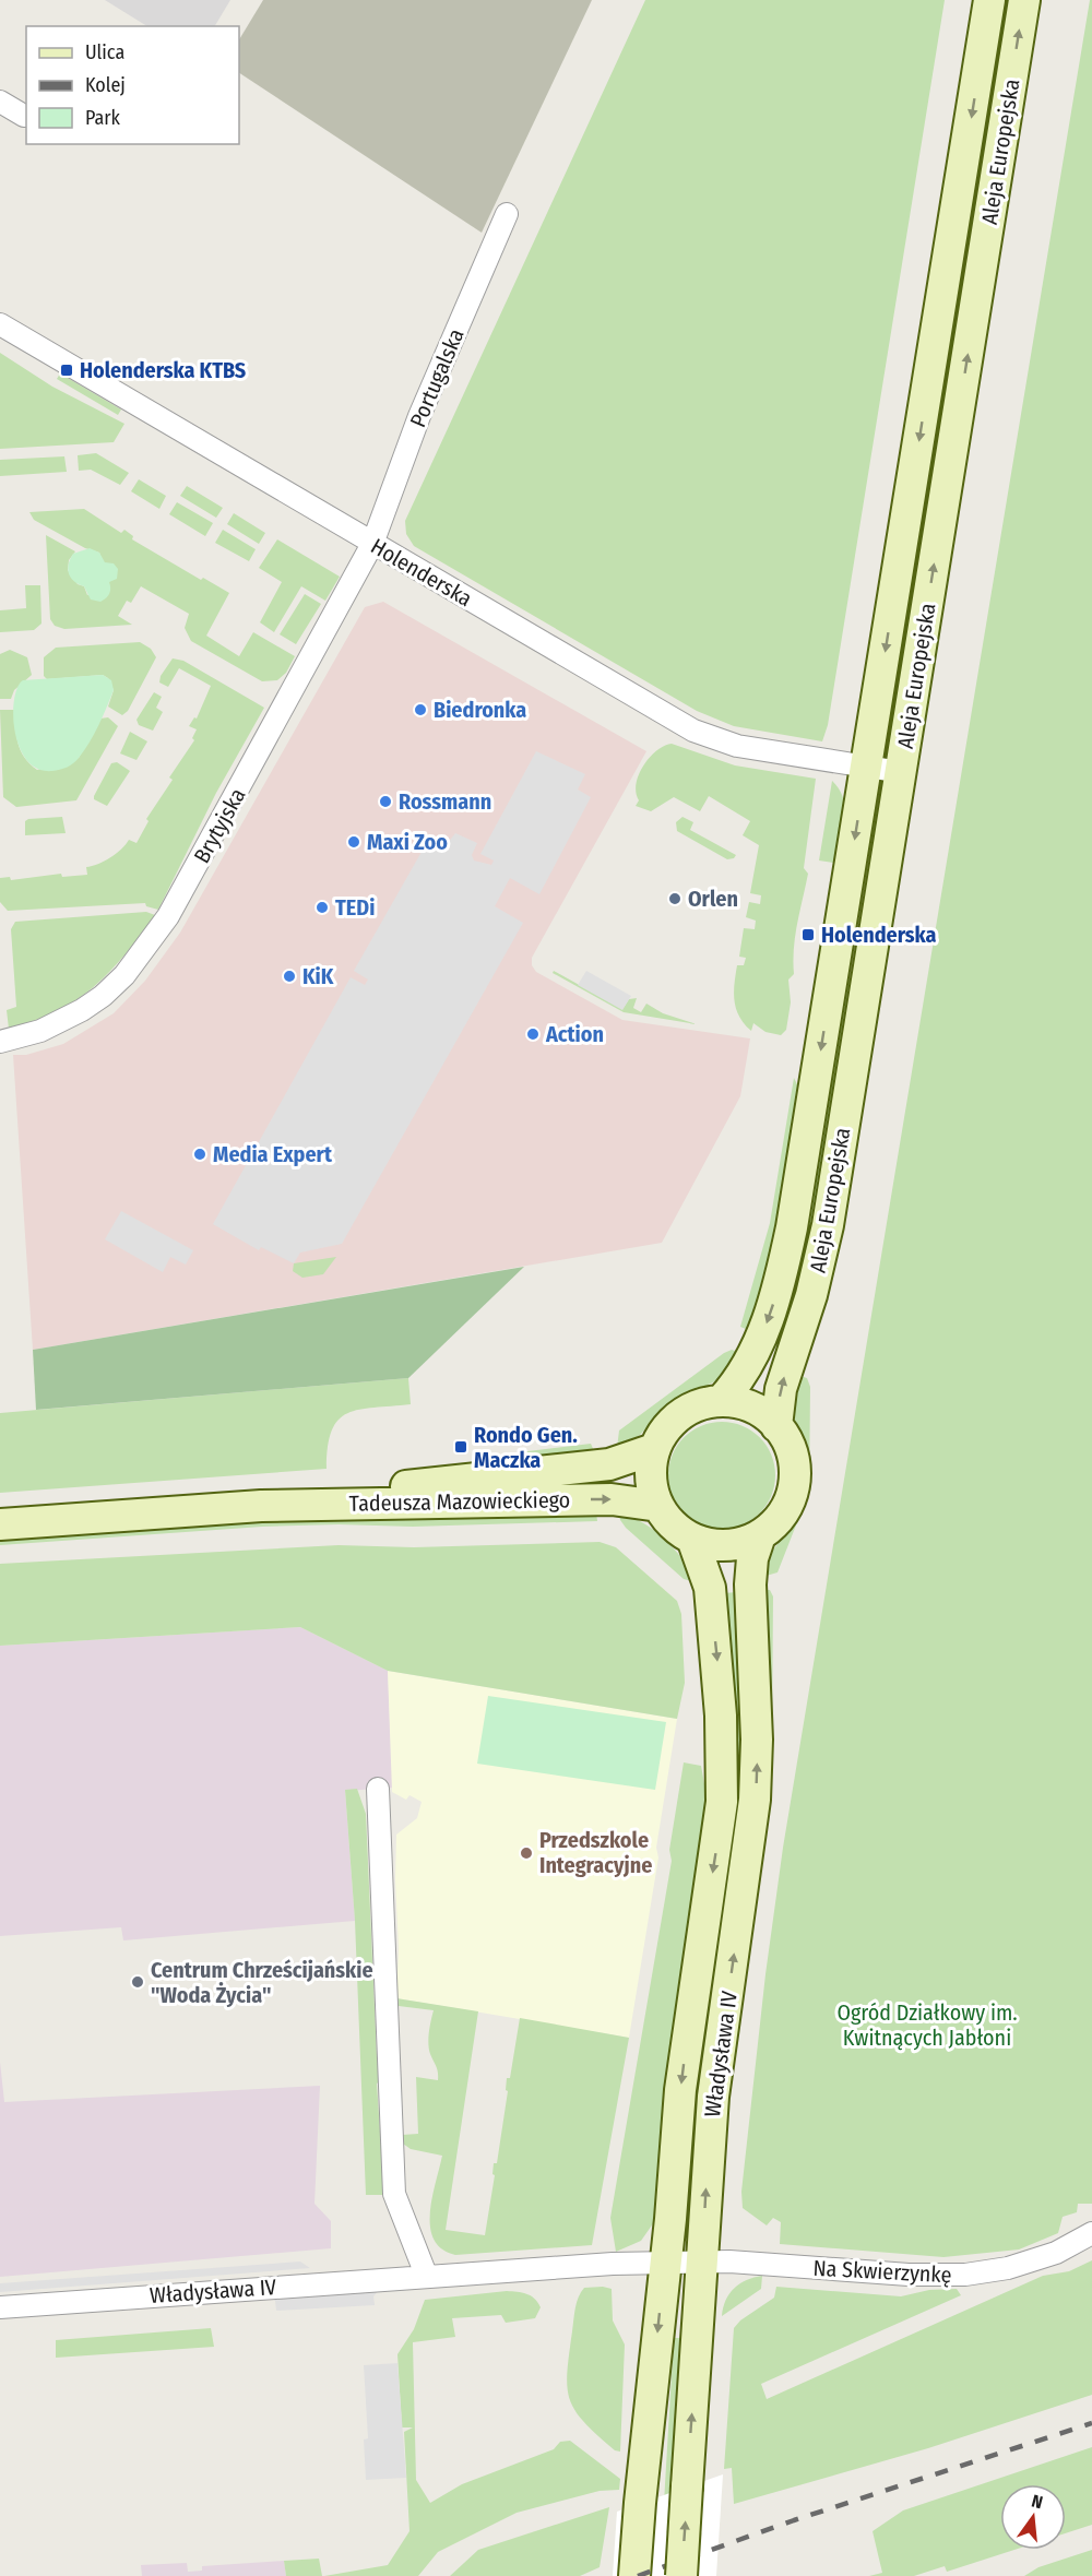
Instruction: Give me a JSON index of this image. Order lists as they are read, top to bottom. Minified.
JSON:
{"streets":{"main road":["Aleja Europejska","Tadeusza Mazowieckiego","Władysława IV"],"street":["Portugalska","Holenderska","Brytyjska","Na Skwierzynkę"]},"crossings":[["Aleja Europejska","Holenderska"],["Aleja Europejska","Tadeusza Mazowieckiego"],["Aleja Europejska","Władysława IV"],["Portugalska","Holenderska"],["Portugalska","Brytyjska"],["Holenderska","Brytyjska"],["Tadeusza Mazowieckiego","Władysława IV"],["Władysława IV","Na Skwierzynkę"]],"parks":["Ogród Działkowy im. Kwitnących Jabłoni"],"places":{"transit":["Holenderska KTBS","Holenderska","Rondo Gen. Maczka"],"other":["Biedronka","Rossmann","Maxi Zoo","Orlen","TEDi","KiK","Action","Media Expert","Przedszkole Integracyjne","Centrum Chrześcijańskie \"Woda Życia\""]},"legend":["Ulica","Kolej","Park"],"north":"top"}
